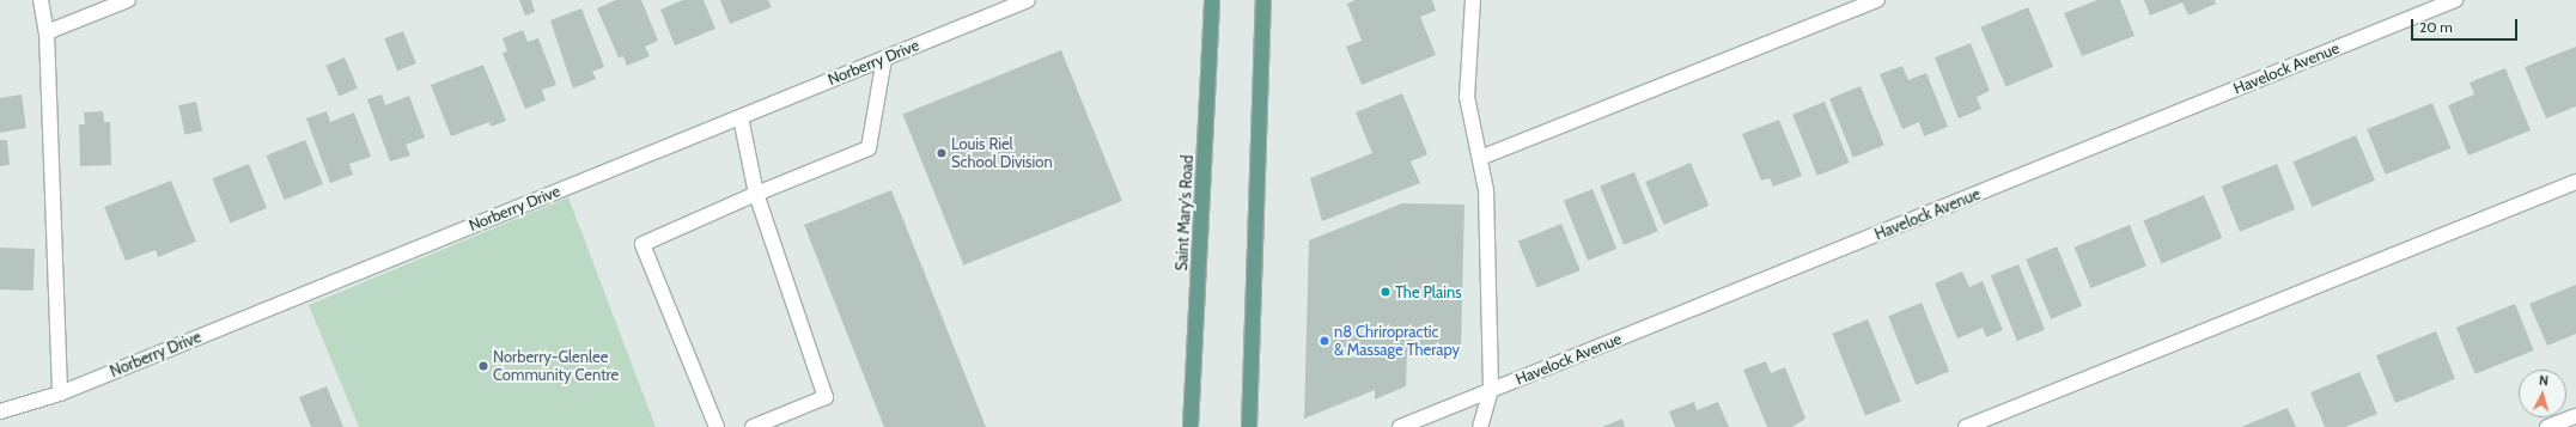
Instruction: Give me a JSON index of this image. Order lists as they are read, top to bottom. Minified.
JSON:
{"streets":{"main road":["Saint Mary's Road"],"street":["Norberry Drive","Havelock Avenue"]},"places":["Louis Riel School Division","The Plains","n8 Chriropractic & Massage Therapy","Norberry-Glenlee Community Centre"],"scale_bar":"20 m","north":"top"}
